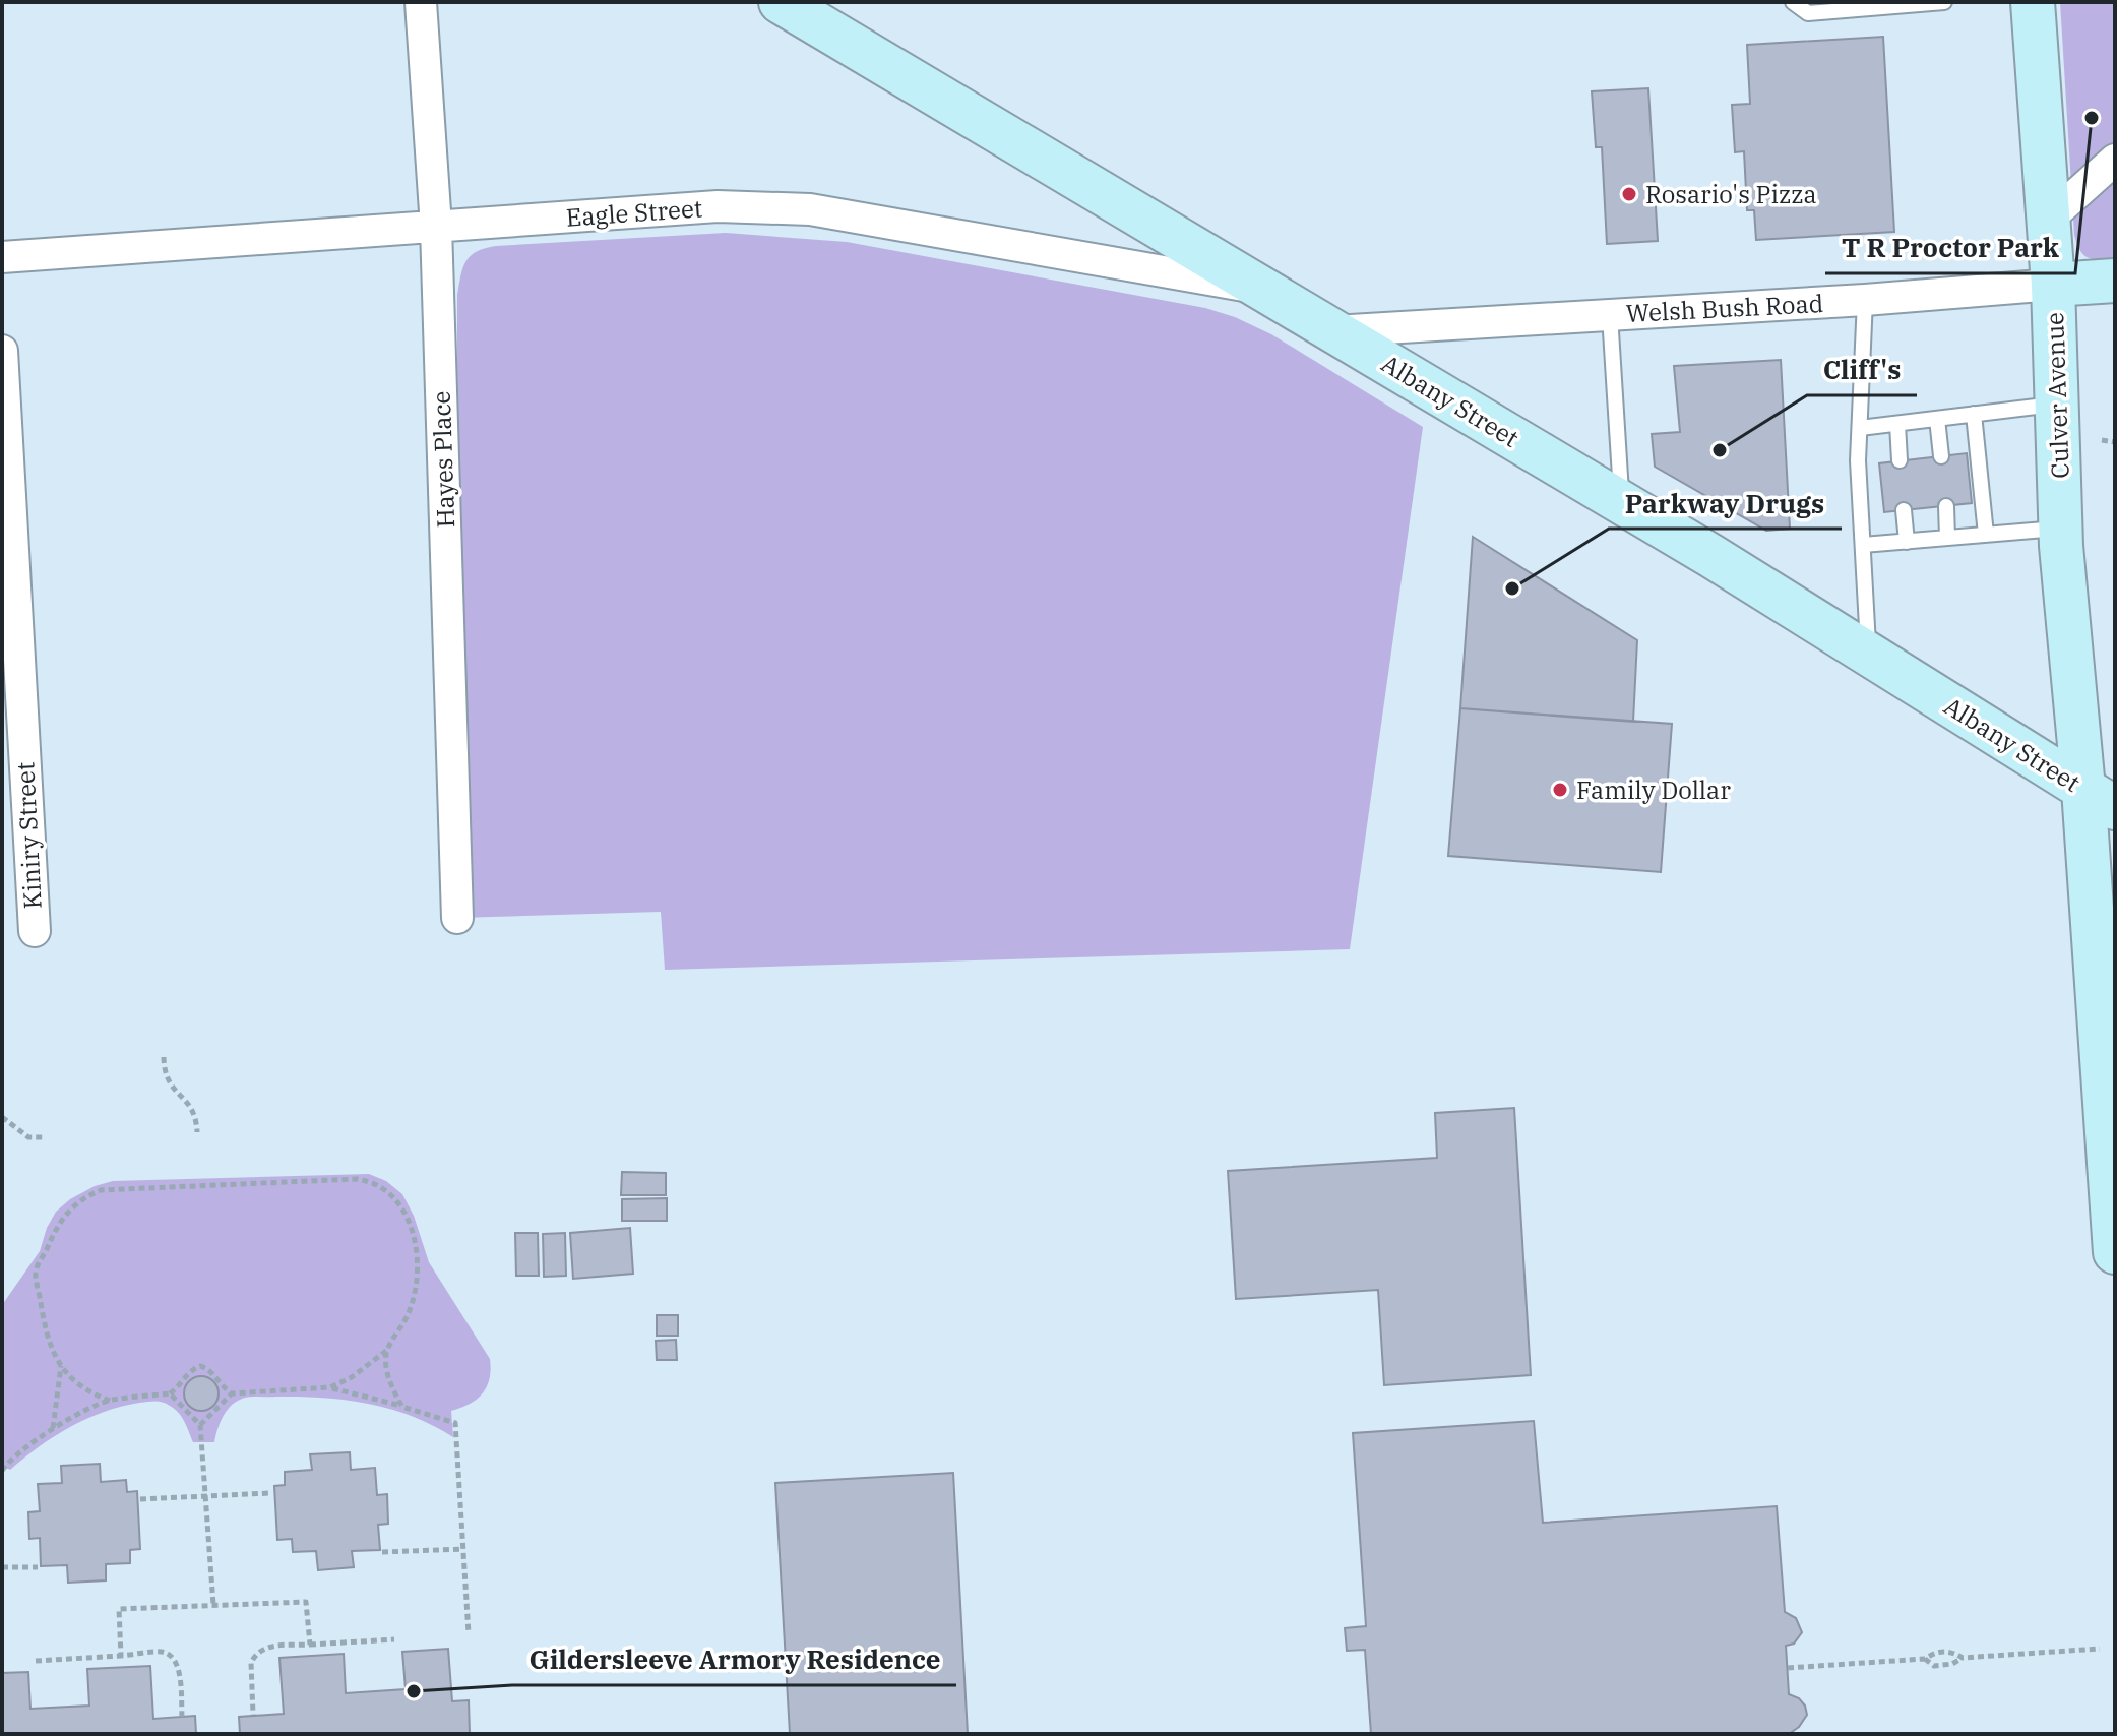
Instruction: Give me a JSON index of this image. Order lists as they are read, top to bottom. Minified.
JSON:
{"streets":{"street":["Eagle Street","Welsh Bush Road","Culver Avenue","Albany Street","Hayes Place","Kiniry Street"]},"crossings":[["Eagle Street","Albany Street"],["Eagle Street","Hayes Place"],["Welsh Bush Road","Culver Avenue"],["Welsh Bush Road","Albany Street"],["Culver Avenue","Albany Street"]],"places":["T R Proctor Park","Rosario's Pizza","Cliff's","Parkway Drugs","Family Dollar","Gildersleeve Armory Residence"]}
